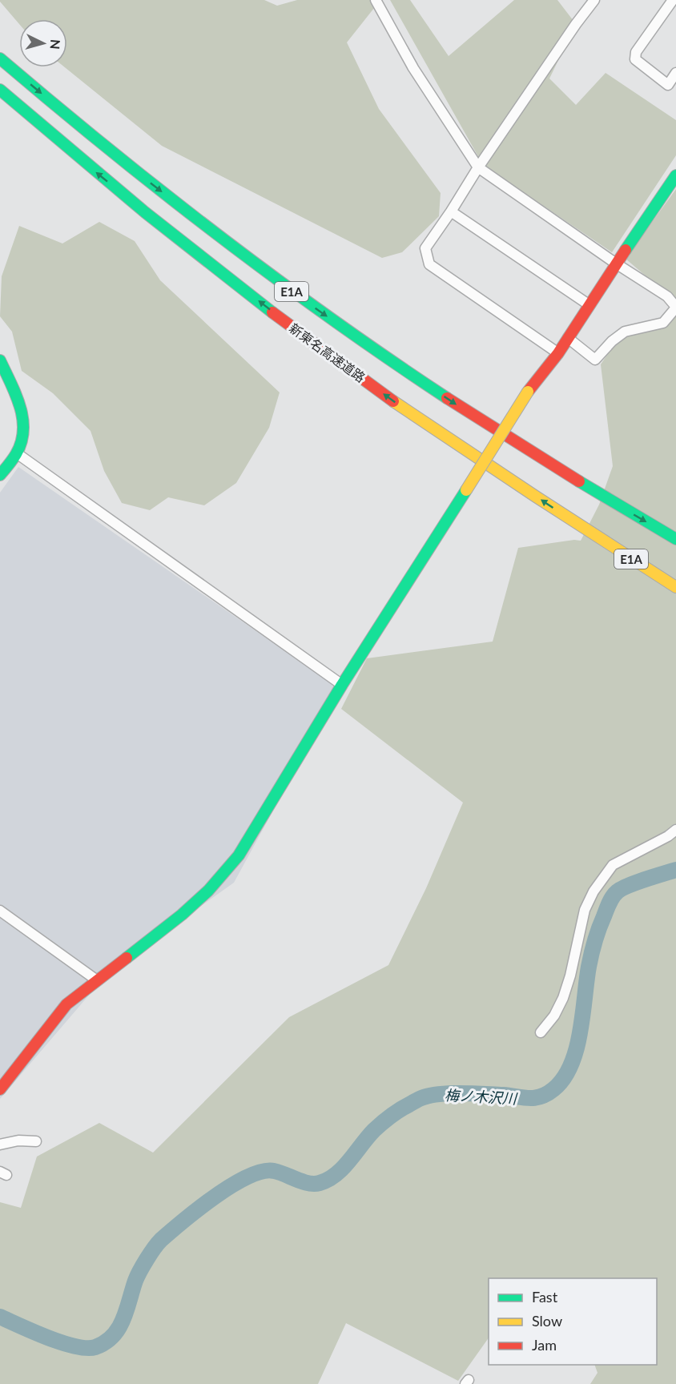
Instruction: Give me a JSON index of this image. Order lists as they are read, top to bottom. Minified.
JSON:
{"streets":{"main road":["E1A","新東名高速道路"]},"water":["梅ノ木沢川"],"legend":["Fast","Slow","Jam"],"north":"right"}
